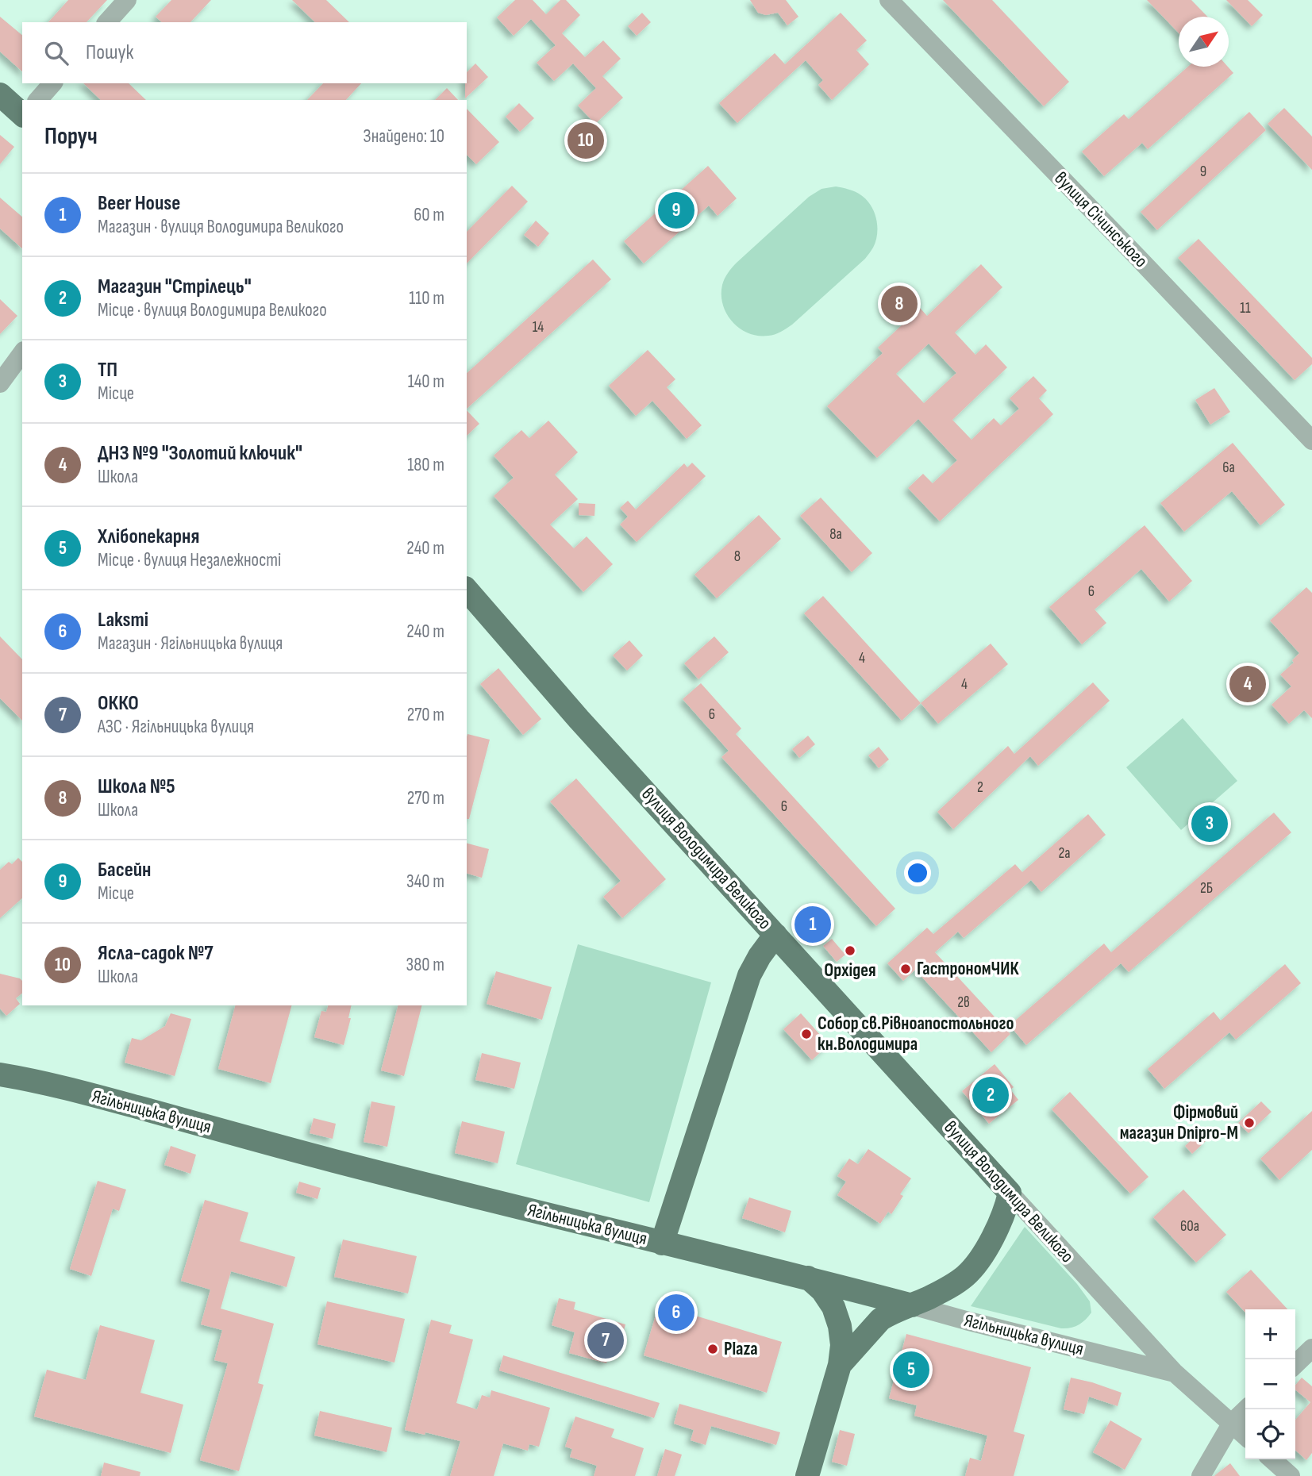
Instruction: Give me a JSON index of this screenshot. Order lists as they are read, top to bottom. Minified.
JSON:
{"streets":{"main road":["вулиця Володимира Великого","Ягільницька вулиця"],"street":["вулиця Січинського"]},"crossings":[["вулиця Володимира Великого","Ягільницька вулиця"]],"places":["Орхідея","ГастрономЧИК","Собор св.Рівноапостольного кн.Володимира","Фірмовий магазин Dnipro-M","Plaza"],"house_numbers":["9","11","14","6а","8а","8","6","4","4","6","2","6","2а","2Б","2в","60а"],"north":"top right","page":{"search":"Пошук","heading":["Поруч","Знайдено: 10"],"pins":["10","9","8","4","3","1","2","6","7","5"],"list":[{"mark":"1","name":"Beer House","note":"Магазин · вулиця Володимира Великого","value":"60 m"},{"mark":"2","name":"Магазин \"Стрілець\"","note":"Місце · вулиця Володимира Великого","value":"110 m"},{"mark":"3","name":"ТП","note":"Місце","value":"140 m"},{"mark":"4","name":"ДНЗ №9 \"Золотий ключик\"","note":"Школа","value":"180 m"},{"mark":"5","name":"Хлібопекарня","note":"Місце · вулиця Незалежності","value":"240 m"},{"mark":"6","name":"Laksmi","note":"Магазин · Ягільницька вулиця","value":"240 m"},{"mark":"7","name":"ОККО","note":"АЗС · Ягільницька вулиця","value":"270 m"},{"mark":"8","name":"Школа №5","note":"Школа","value":"270 m"},{"mark":"9","name":"Басейн","note":"Місце","value":"340 m"},{"mark":"10","name":"Ясла-садок №7","note":"Школа","value":"380 m"}],"map_buttons":["+","−"]}}
